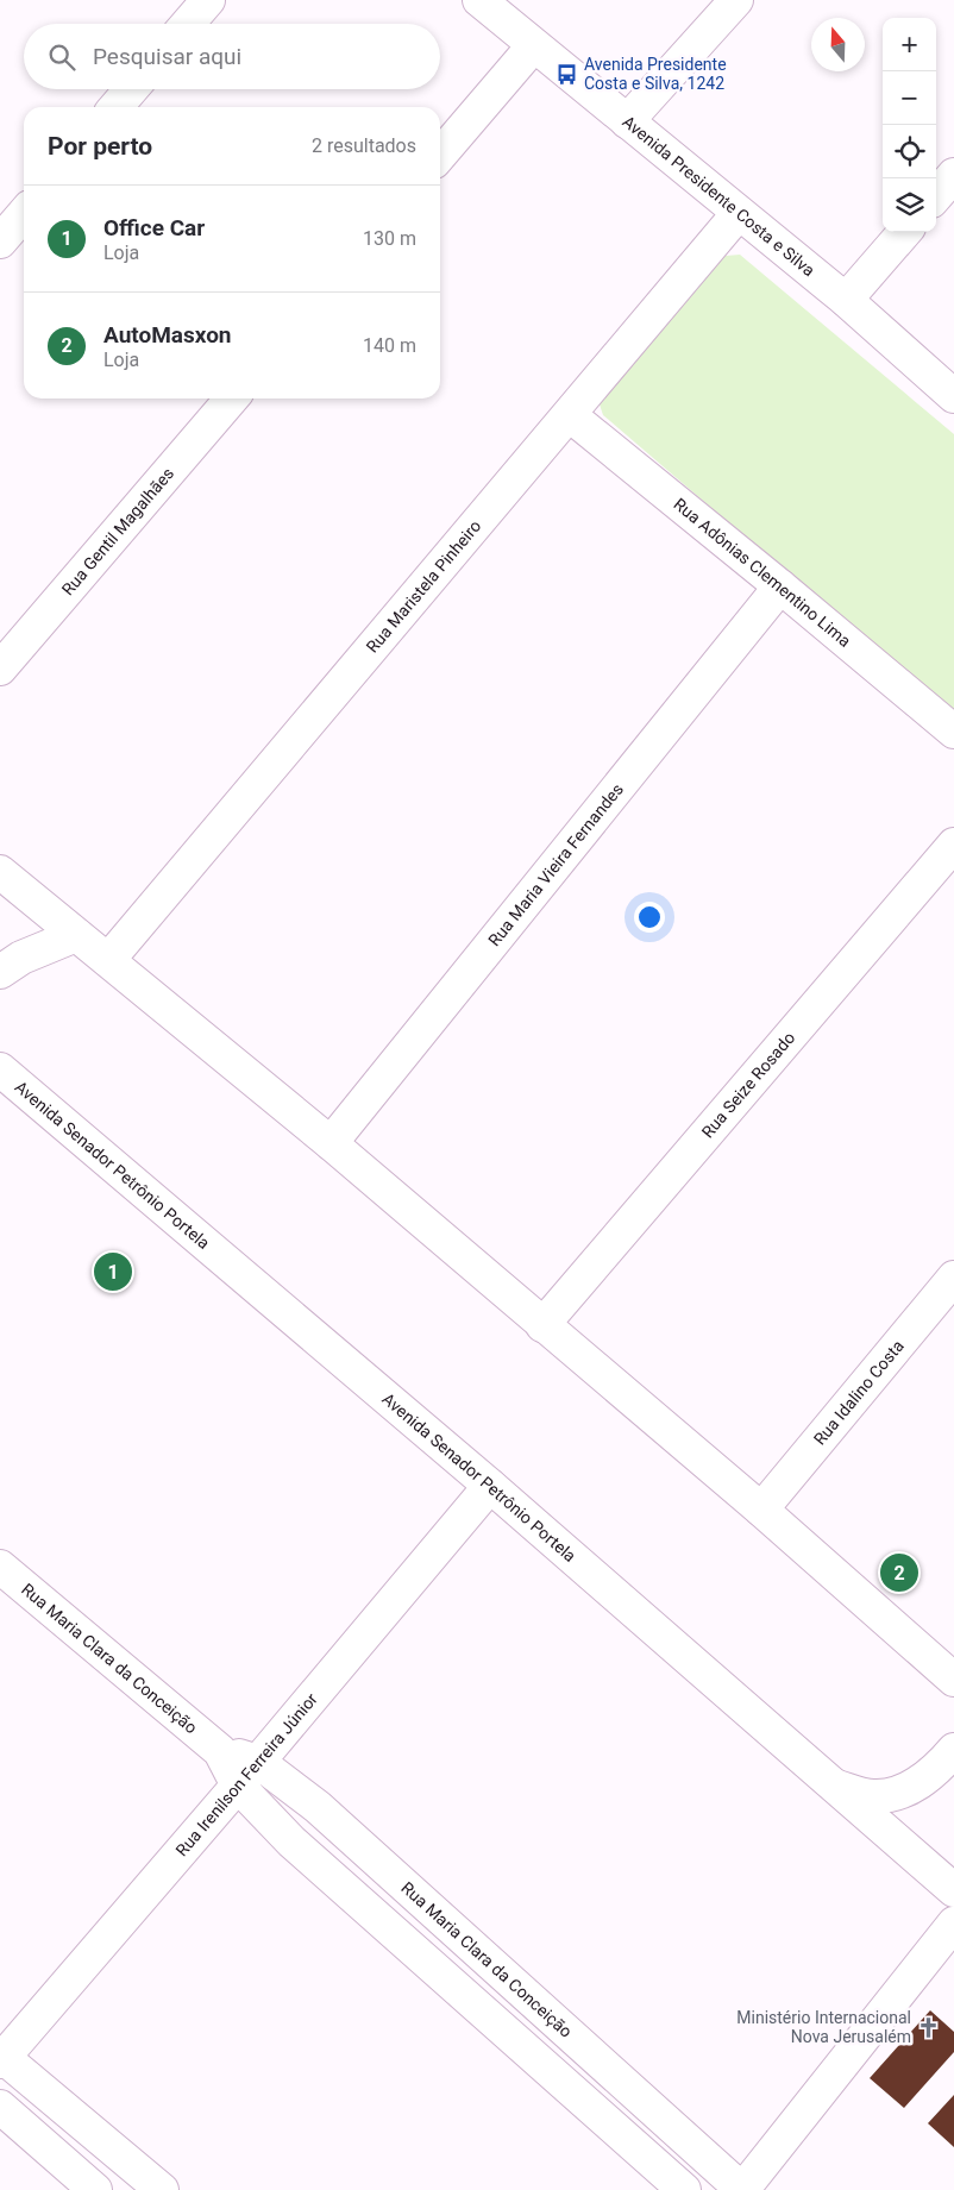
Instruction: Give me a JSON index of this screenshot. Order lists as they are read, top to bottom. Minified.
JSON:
{"streets":{"street":["Avenida Presidente Costa e Silva","Rua Gentil Magalhães","Rua Adônias Clementino Lima","Rua Maristela Pinheiro","Rua Maria Vieira Fernandes","Rua Seize Rosado","Avenida Senador Petrônio Portela","Rua Idalino Costa","Rua Maria Clara da Conceição","Rua Irenilson Ferreira Júnior"]},"crossings":[["Avenida Presidente Costa e Silva","Rua Maristela Pinheiro"],["Rua Adônias Clementino Lima","Rua Maristela Pinheiro"],["Rua Adônias Clementino Lima","Rua Maria Vieira Fernandes"],["Avenida Senador Petrônio Portela","Rua Irenilson Ferreira Júnior"],["Rua Maria Clara da Conceição","Rua Irenilson Ferreira Júnior"]],"places":{"bus stop":["Avenida Presidente Costa e Silva, 1242"],"church":["Ministério Internacional Nova Jerusalém"]},"north":"top","page":{"map_buttons":["+","−"],"search":"Pesquisar aqui","heading":["Por perto","2 resultados"],"list":[{"mark":"1","name":"Office Car","note":"Loja","value":"130 m"},{"mark":"2","name":"AutoMasxon","note":"Loja","value":"140 m"}],"pins":["1","2"]}}
